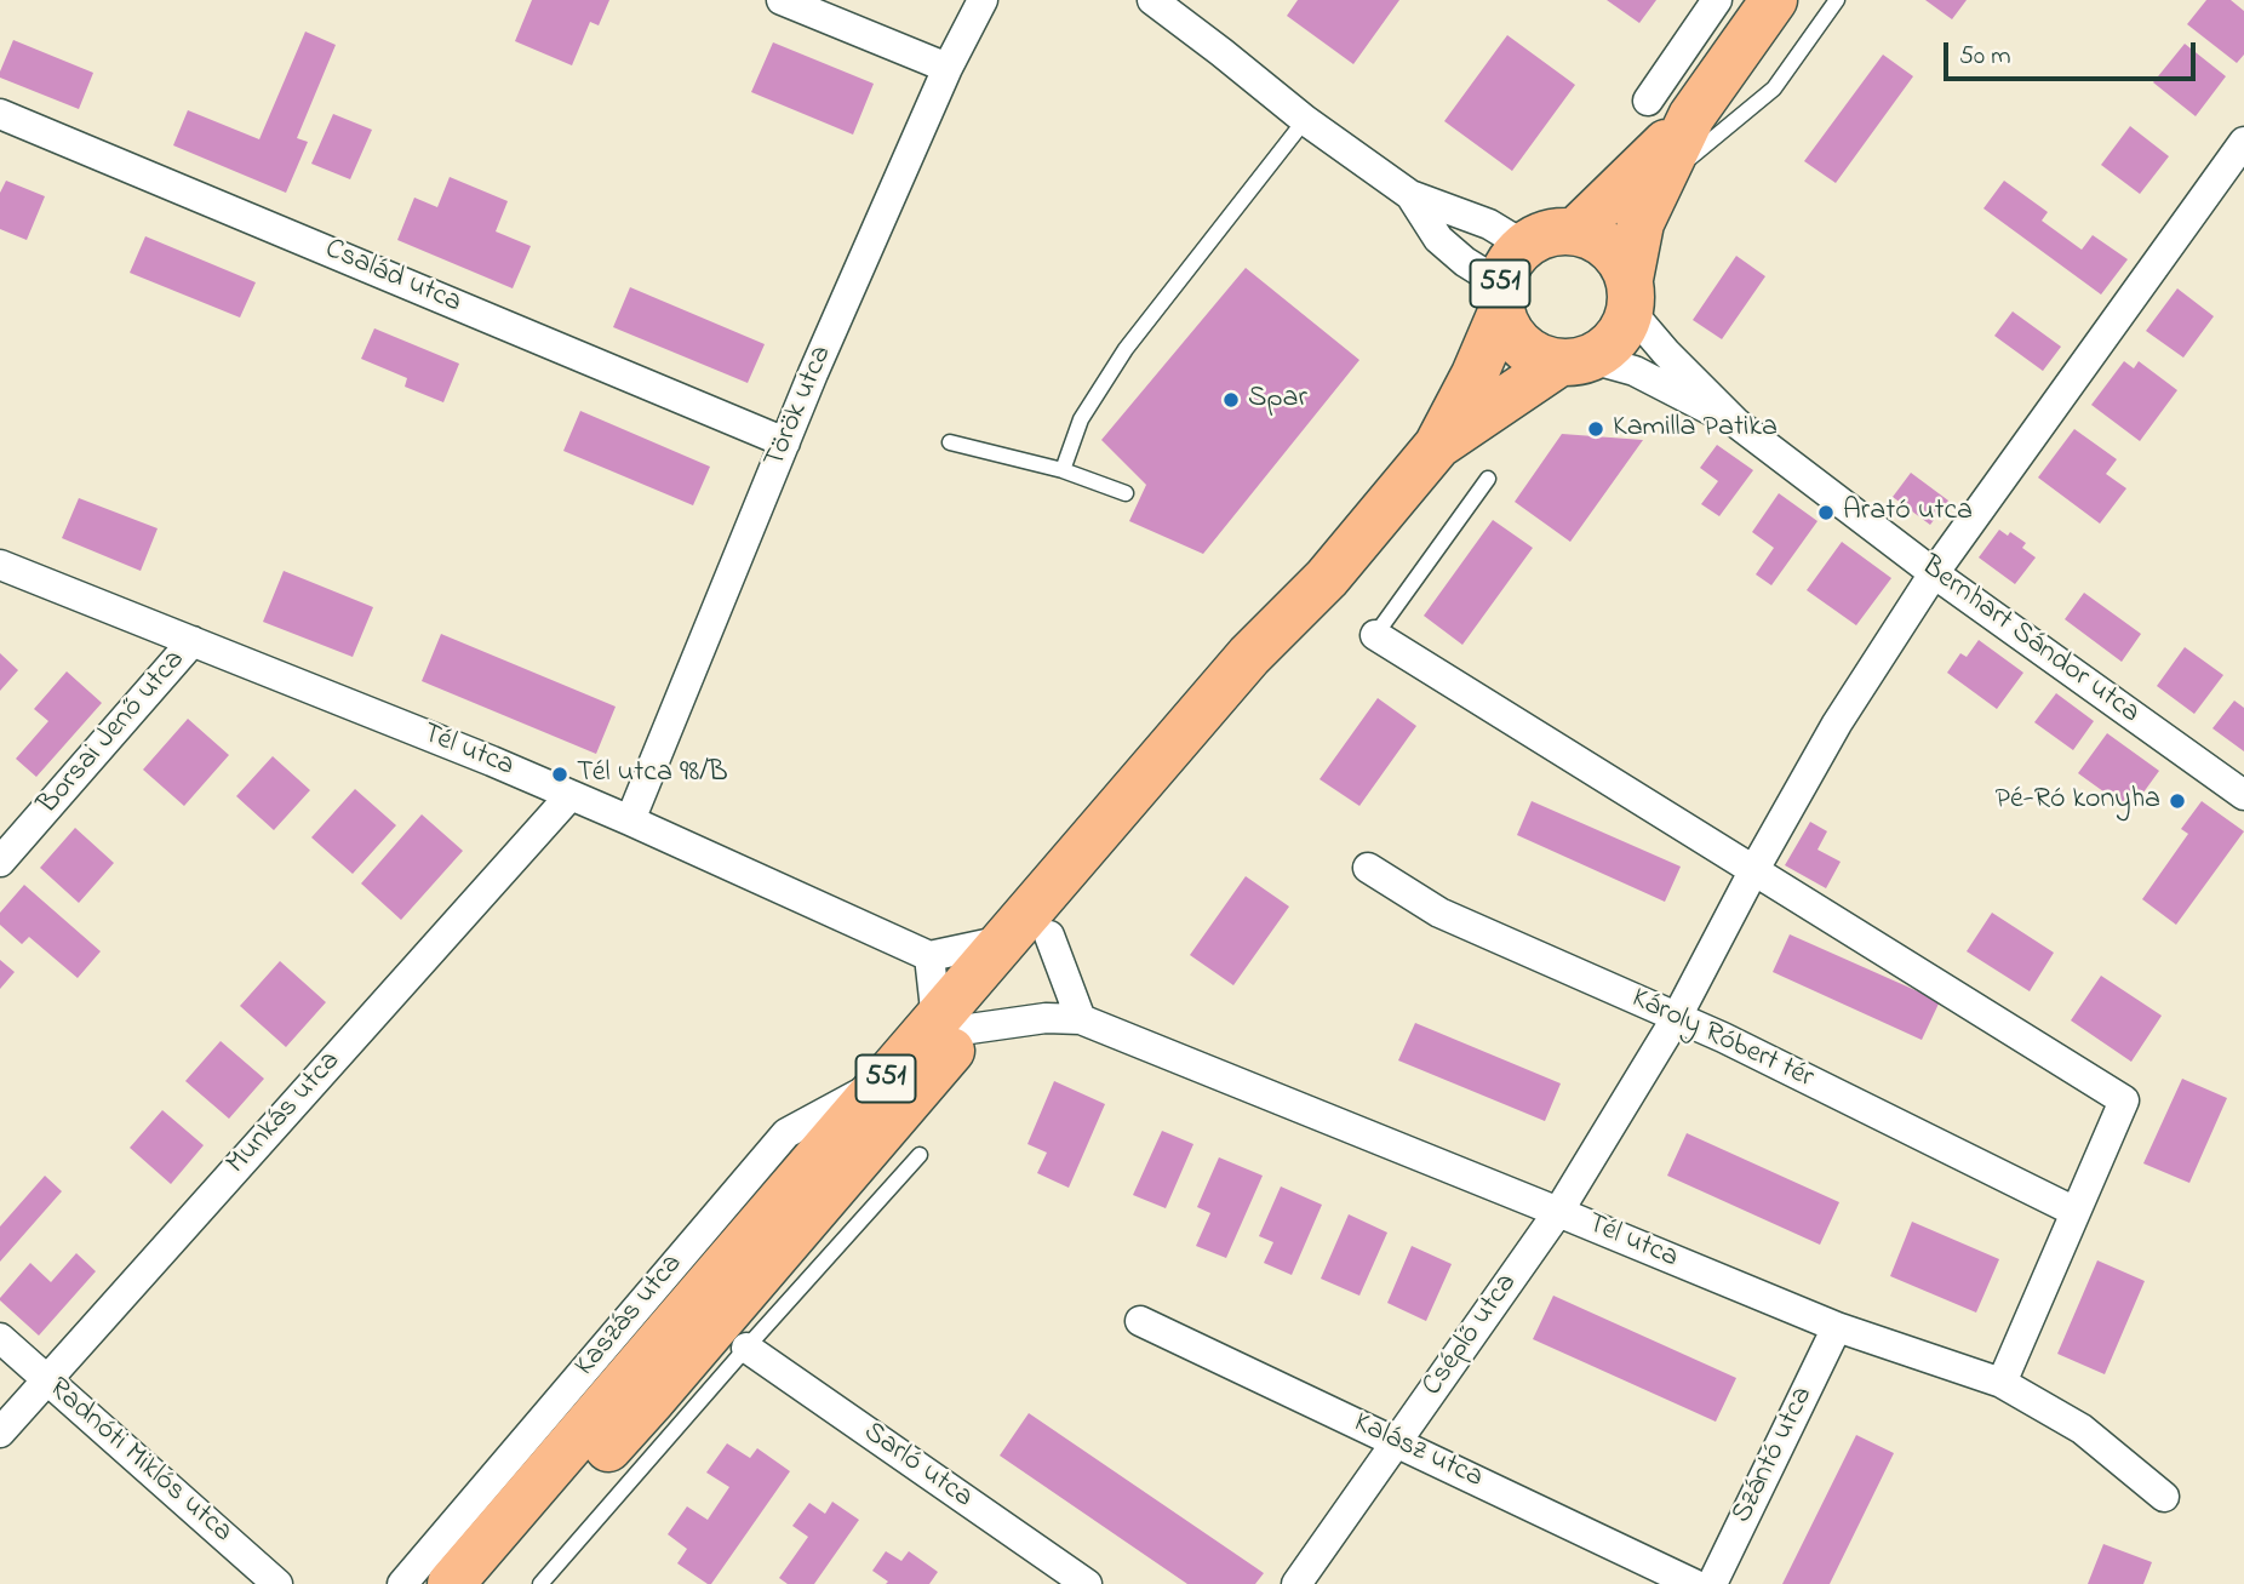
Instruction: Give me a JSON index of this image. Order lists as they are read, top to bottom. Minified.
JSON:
{"streets":{"main road":["551"],"street":["Család utca","Török utca","Bernhart Sándor utca","Borsai Jenő utca","Tél utca","Károly Róbert tér","Munkás utca","Kaszás utca","Cséplő utca","Kalász utca","Szántó utca","Radnóti Miklós utca","Sarló utca"]},"crossings":[["Család utca","Török utca"],["551","Bernhart Sándor utca"],["551","Tél utca"],["551","Kaszás utca"],["Török utca","Tél utca"],["Borsai Jenő utca","Tél utca"],["Tél utca","Munkás utca"],["Tél utca","Cséplő utca"],["Tél utca","Szántó utca"],["Munkás utca","Radnóti Miklós utca"],["Cséplő utca","Kalász utca"]],"places":["Spar","Kamilla Patika","Arató utca","Tél utca 98/B","Pé-Ró konyha"],"scale_bar":"50 m"}
